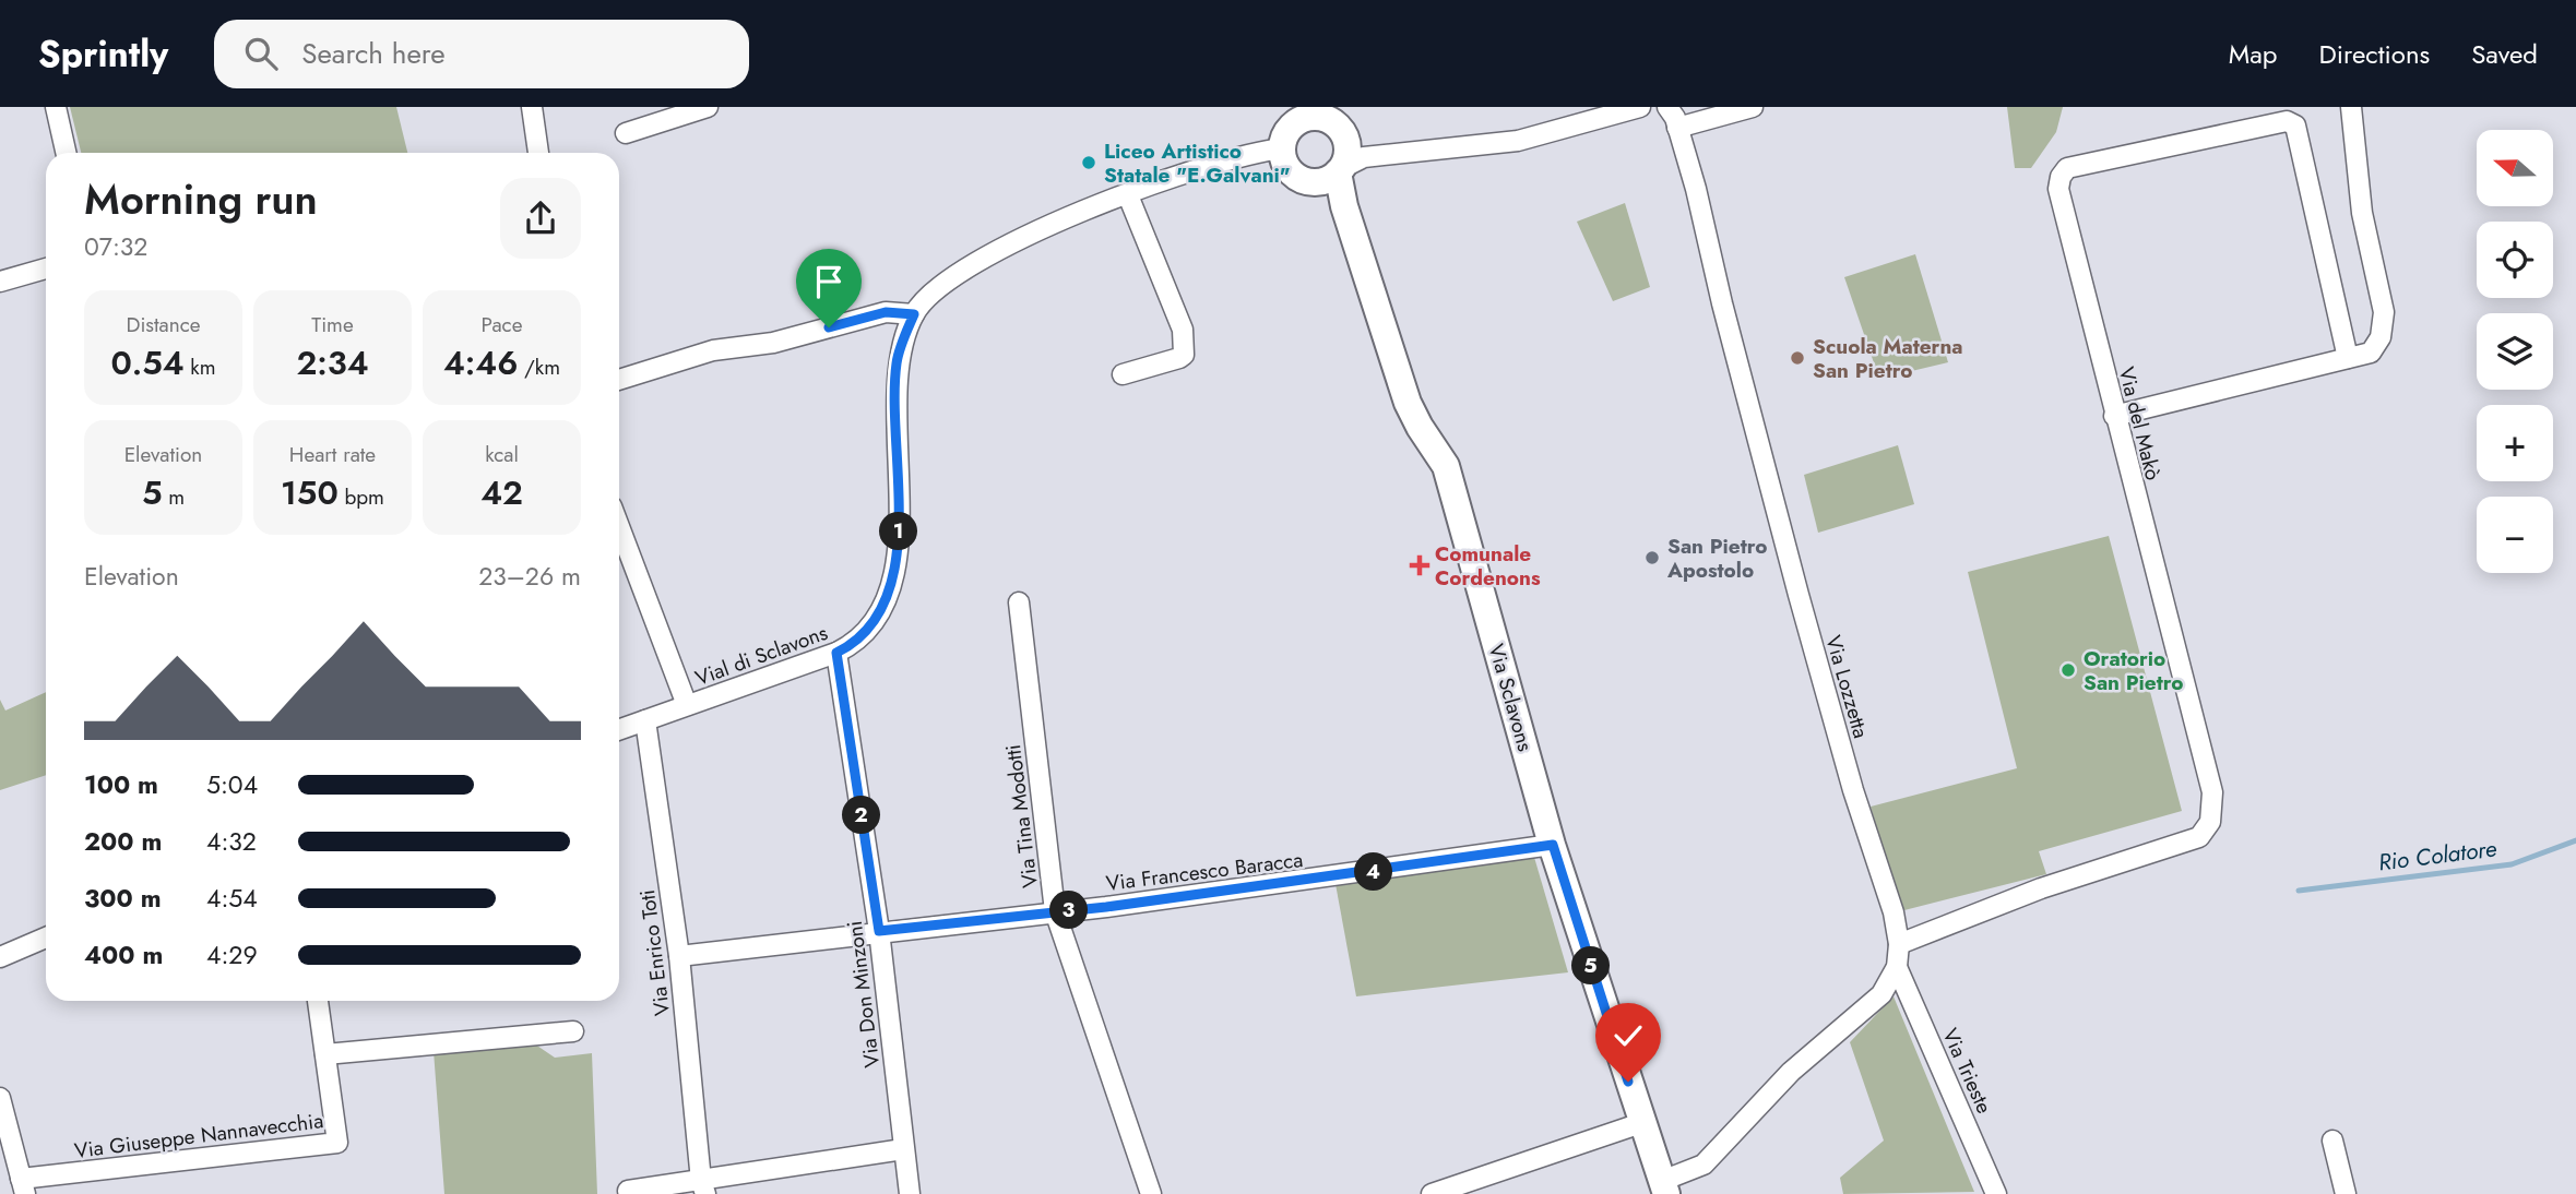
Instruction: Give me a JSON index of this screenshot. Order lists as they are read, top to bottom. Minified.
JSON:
{"streets":{"street":["Via del Makò","Vial di Sclavons","Via Lozzetta","Via Sclavons","Via Tina Modotti","Via Francesco Baracca","Via Enrico Toti","Via Don Minzoni","Via Trieste","Via Giuseppe Nannavecchia"]},"crossings":[["Via del Makò","Via Lozzetta"],["Vial di Sclavons","Via Sclavons"],["Vial di Sclavons","Via Enrico Toti"],["Vial di Sclavons","Via Don Minzoni"],["Via Lozzetta","Via Sclavons"],["Via Lozzetta","Via Trieste"],["Via Sclavons","Via Francesco Baracca"],["Via Tina Modotti","Via Francesco Baracca"],["Via Francesco Baracca","Via Enrico Toti"],["Via Francesco Baracca","Via Don Minzoni"]],"water":["Rio Colatore"],"places":{"other":["Liceo Artistico Statale \"E.Galvani\"","Scuola Materna San Pietro","San Pietro Apostolo","Oratorio San Pietro"],"health":["Comunale Cordenons"]},"north":"left","page":{"header":"Sprintly","search":"Search here","nav":["Map","Directions","Saved"],"map_buttons":["+","−"],"heading":["Morning run","07:32"],"stats":[["Distance","0.54 km"],["Time","2:34"],["Pace","4:46 /km"],["Elevation","5 m"],["Heart rate","150 bpm"],["kcal","42"]],"pins":["1","2","4","3","5"],"chart":["Elevation","23–26 m"],"list":[{"name":"100 m","note":"5:04"},{"name":"200 m","note":"4:32"},{"name":"300 m","note":"4:54"},{"name":"400 m","note":"4:29"}]}}
